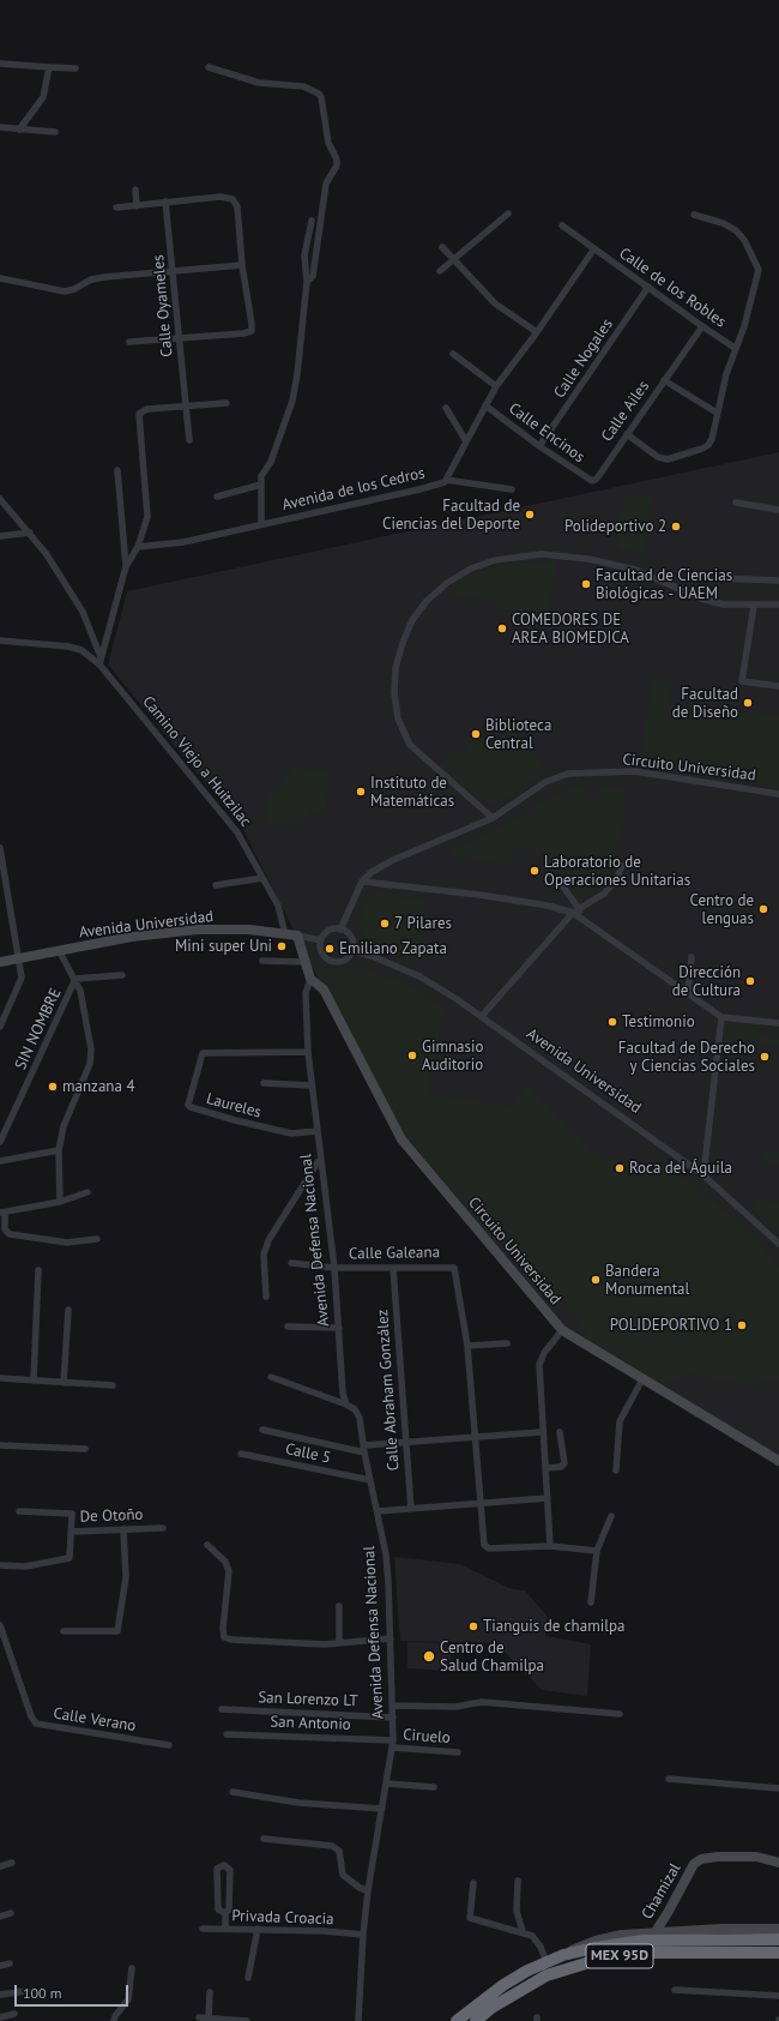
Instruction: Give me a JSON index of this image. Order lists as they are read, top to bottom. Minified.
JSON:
{"streets":{"highway":["MEX 95D"],"street":["Calle de los Robles","Calle Oyameles","Calle Nogales","Calle Ailes","Calle Encinos","Avenida de los Cedros","Camino Viejo a Huitzilac","Circuito Universidad","Avenida Universidad","SIN NOMBRE","Laureles","Avenida Defensa Nacional","Calle Galeana","Calle Abraham González","Calle 5","De Otoño","San Lorenzo LT","Calle Verano","San Antonio","Ciruelo","Chamizal","Privada Croacia"]},"crossings":[["Calle de los Robles","Calle Nogales"],["Calle de los Robles","Calle Ailes"],["Calle de los Robles","Avenida de los Cedros"],["Calle Nogales","Calle Encinos"],["Calle Ailes","Calle Encinos"],["Calle Encinos","Avenida de los Cedros"],["Camino Viejo a Huitzilac","Avenida Universidad"],["Circuito Universidad","Avenida Universidad"],["Circuito Universidad","Avenida Defensa Nacional"],["Avenida Universidad","SIN NOMBRE"],["Laureles","Avenida Defensa Nacional"],["Avenida Defensa Nacional","Calle Galeana"],["Avenida Defensa Nacional","Calle 5"],["Avenida Defensa Nacional","San Lorenzo LT"],["Avenida Defensa Nacional","San Antonio"],["Avenida Defensa Nacional","Ciruelo"],["Avenida Defensa Nacional","Privada Croacia"],["Calle Galeana","Calle Abraham González"],["San Antonio","Ciruelo"]],"places":["Facultad de Ciencias del Deporte","Polideportivo 2","Facultad de Ciencias Biológicas - UAEM","COMEDORES DE AREA BIOMEDICA","Facultad de Diseño","Biblioteca Central","Instituto de Matemáticas","Laboratorio de Operaciones Unitarias","Centro de lenguas","7 Pilares","Mini super Uni","Emiliano Zapata","Dirección de Cultura","Testimonio","Gimnasio Auditorio","Facultad de Derecho y Ciencias Sociales","manzana 4","Roca del Águila","Bandera Monumental","POLIDEPORTIVO 1","Tianguis de chamilpa","Centro de Salud Chamilpa"],"scale_bar":"100 m"}
